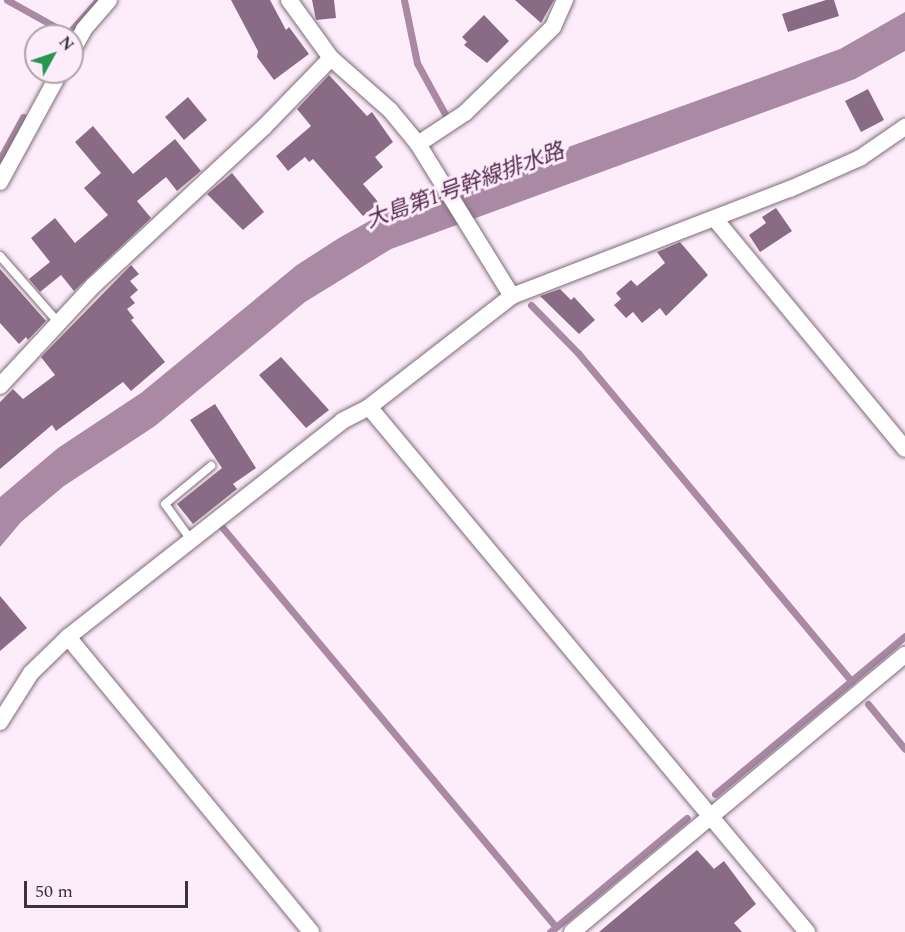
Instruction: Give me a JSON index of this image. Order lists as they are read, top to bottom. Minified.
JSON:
{"water":["大島第1号幹線排水路"],"scale_bar":"50 m","north":"top right"}
